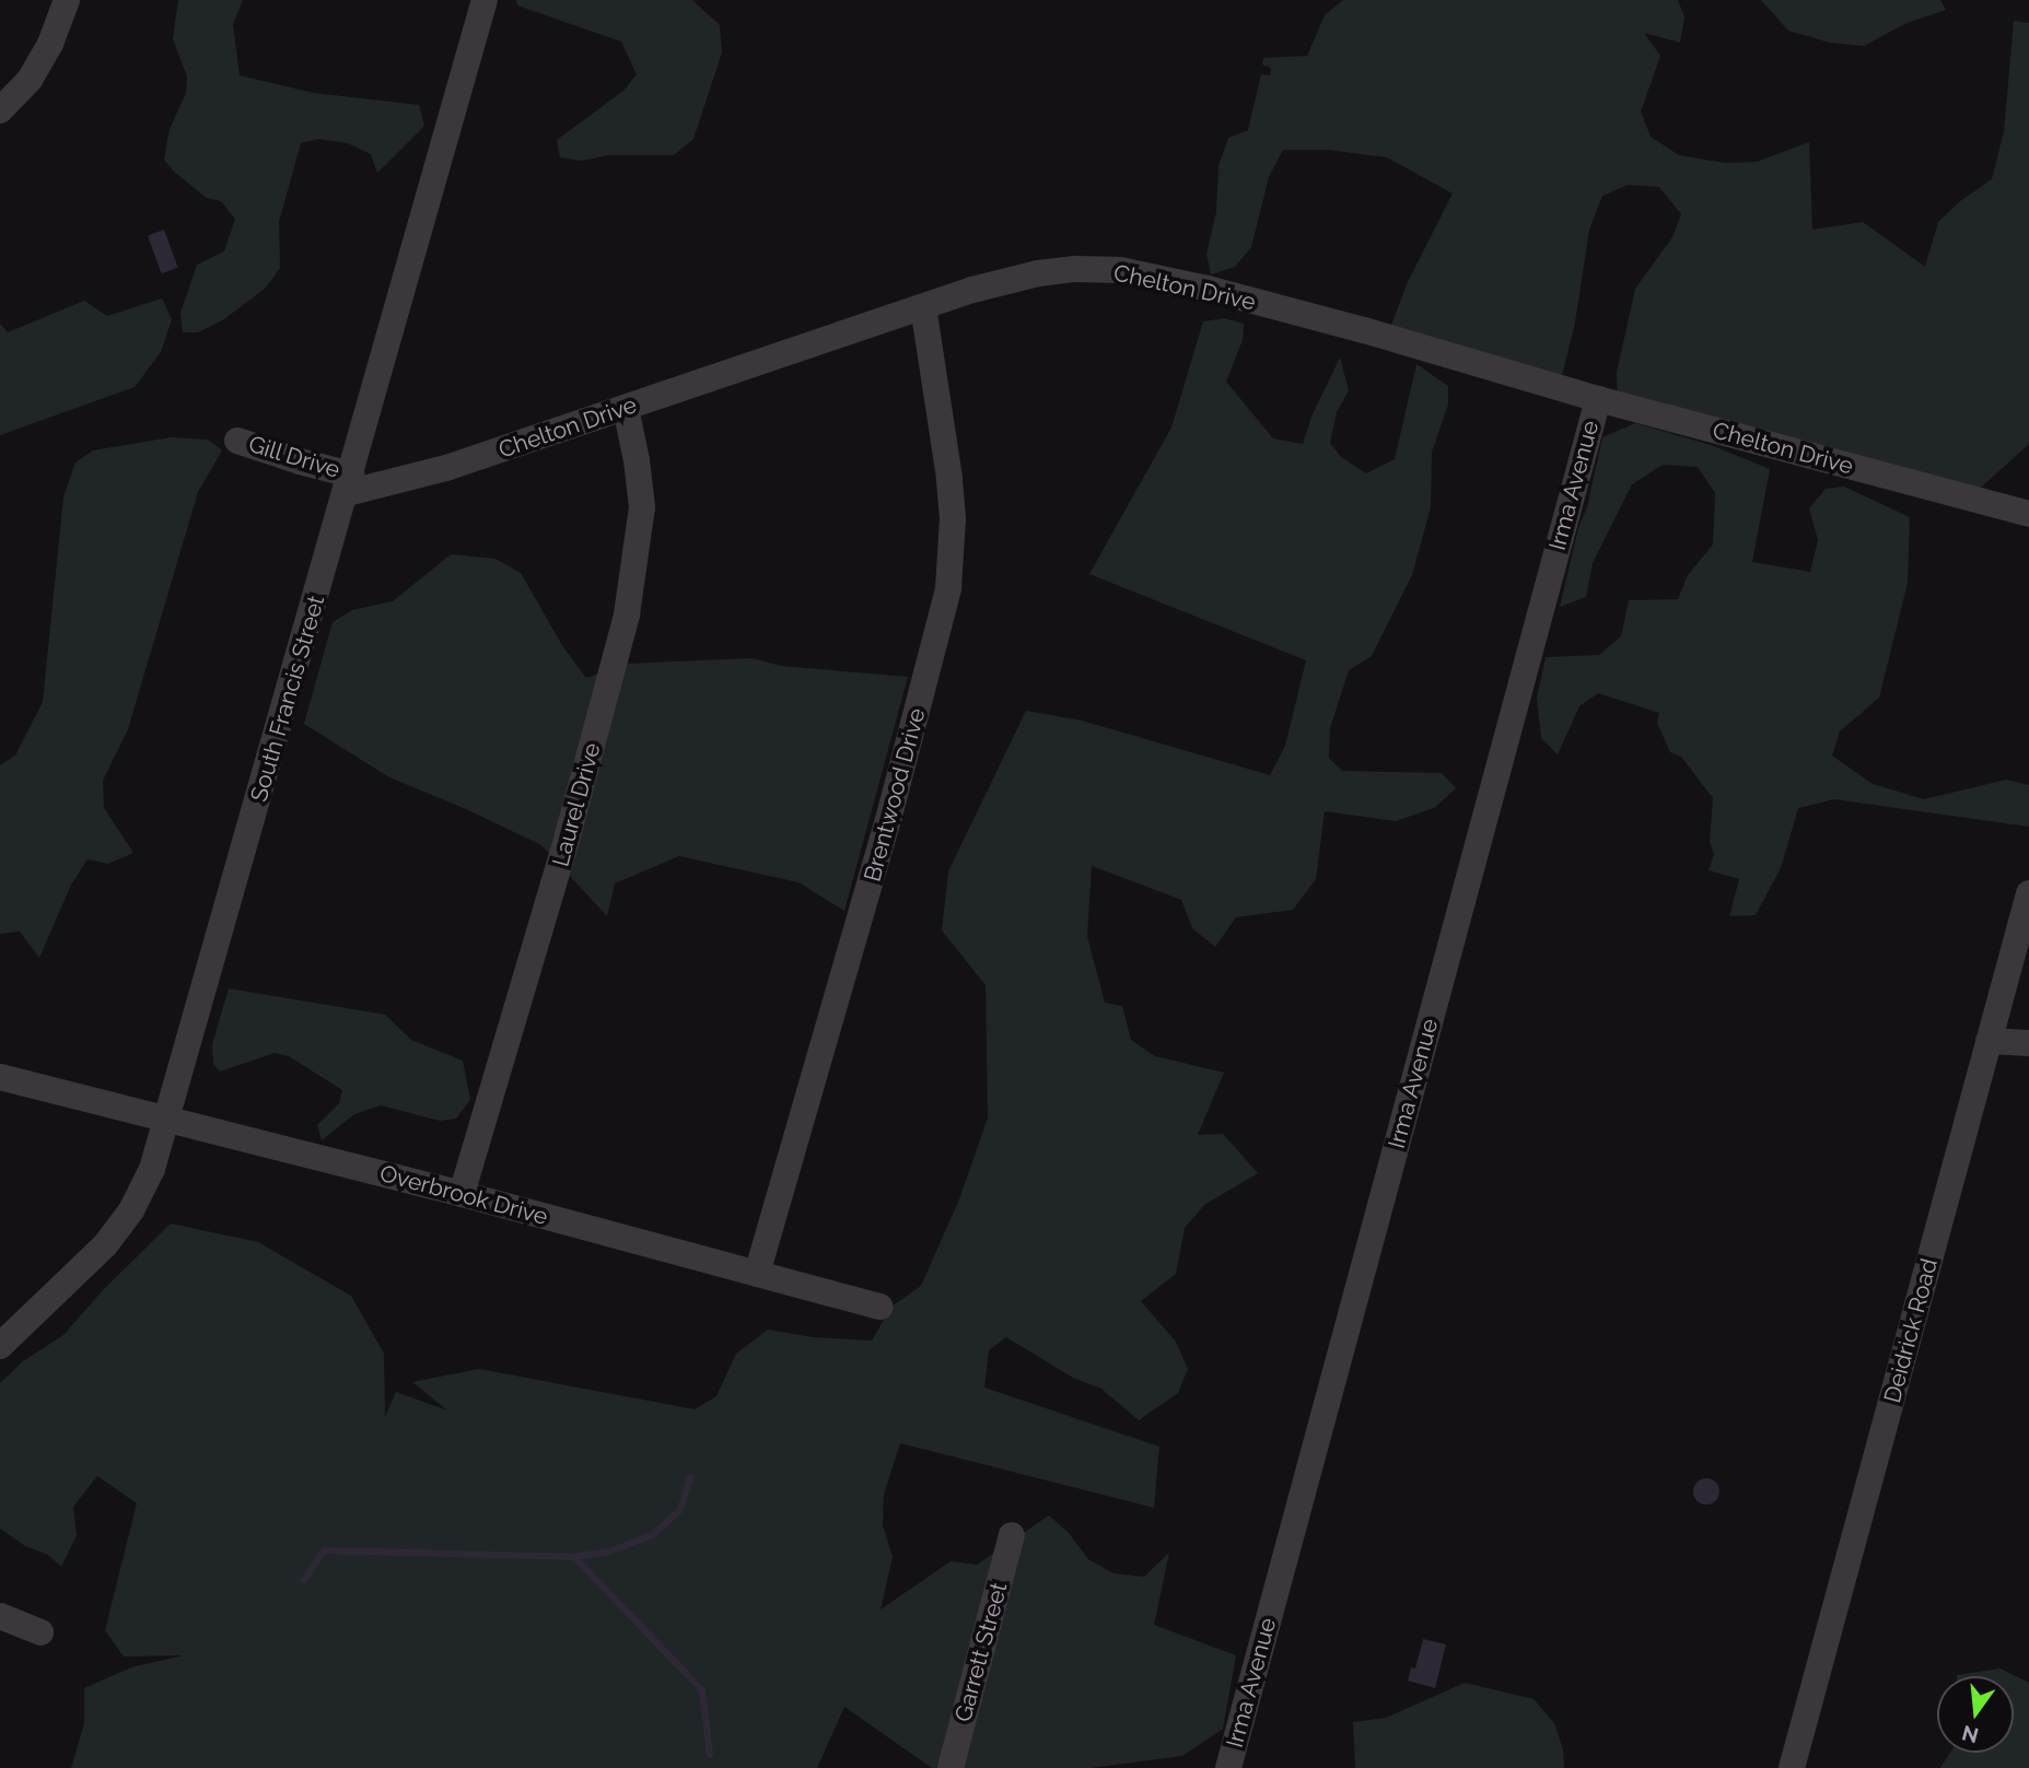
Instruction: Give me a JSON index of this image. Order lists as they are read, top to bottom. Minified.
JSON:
{"streets":{"street":["Chelton Drive","Gill Drive","Irma Avenue","South Francis Street","Brentwood Drive","Laurel Drive","Overbrook Drive","Deidrick Road","Garrett Street"]},"crossings":[["Chelton Drive","Gill Drive"],["Chelton Drive","Irma Avenue"],["Chelton Drive","South Francis Street"],["Chelton Drive","Brentwood Drive"],["Chelton Drive","Laurel Drive"],["Gill Drive","South Francis Street"],["South Francis Street","Overbrook Drive"],["Brentwood Drive","Overbrook Drive"],["Laurel Drive","Overbrook Drive"]],"north":"bottom"}
